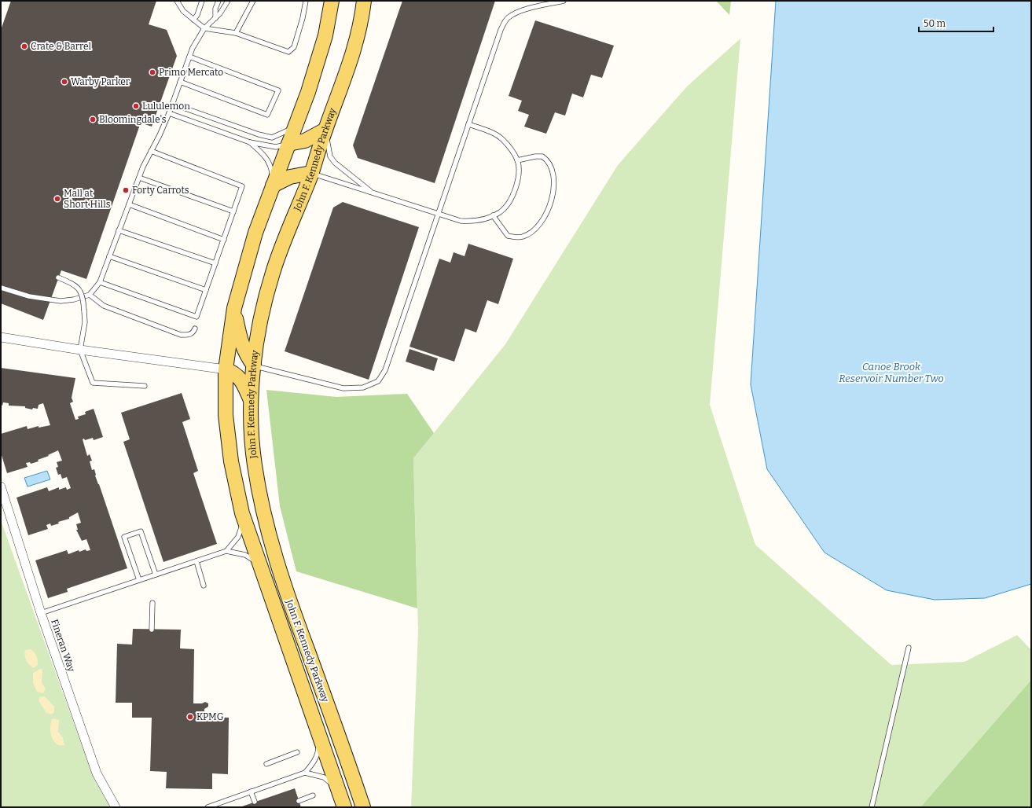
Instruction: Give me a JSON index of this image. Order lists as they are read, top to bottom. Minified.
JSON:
{"streets":{"main road":["John F. Kennedy Parkway"],"street":["Fineran Way"]},"water":["Canoe Brook Reservoir Number Two"],"places":["Crate & Barrel","Primo Mercato","Warby Parker","Lululemon","Bloomingdale's","Forty Carrots","Mall at Short Hills","KPMG"],"scale_bar":"50 m"}
